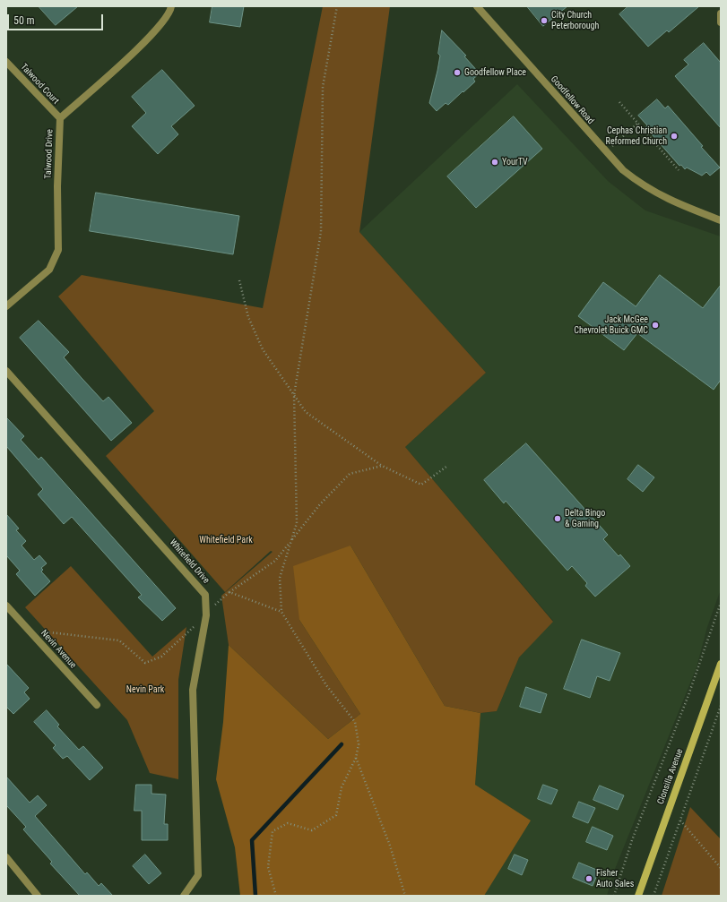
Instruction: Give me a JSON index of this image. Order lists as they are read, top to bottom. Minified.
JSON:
{"streets":{"main road":["Clonsilla Avenue"],"street":["Talwood Court","Goodfellow Road","Talwood Drive","Whitefield Drive","Nevin Avenue"]},"crossings":[["Talwood Court","Talwood Drive"]],"parks":["Whitefield Park","Nevin Park"],"places":["City Church Peterborough","Goodfellow Place","Cephas Christian Reformed Church","YourTV","Jack McGee Chevrolet Buick GMC","Delta Bingo & Gaming","Fisher Auto Sales"],"scale_bar":"50 m"}
